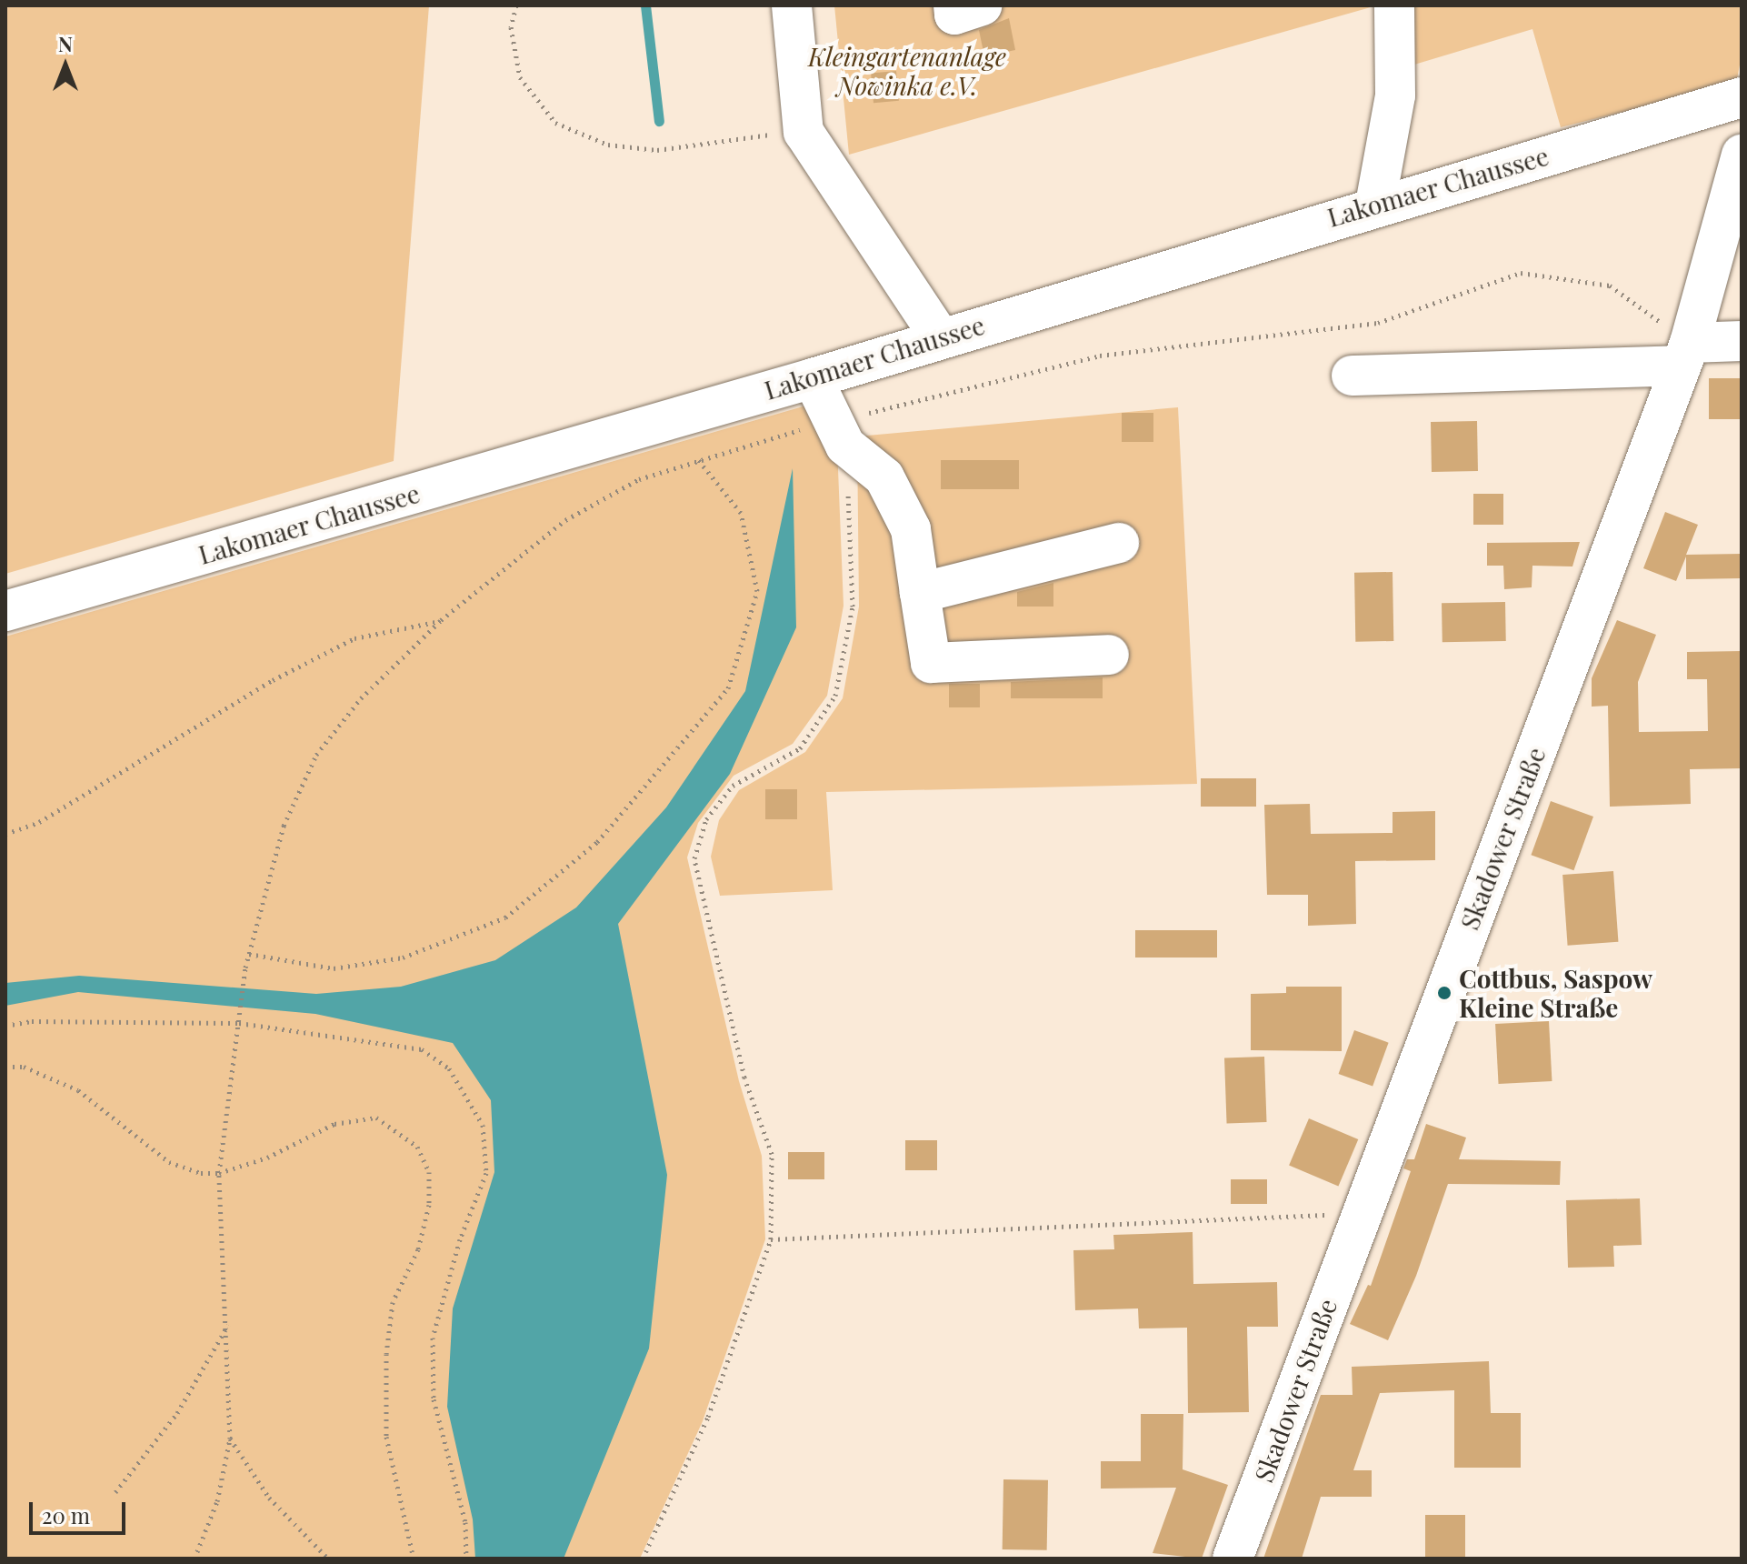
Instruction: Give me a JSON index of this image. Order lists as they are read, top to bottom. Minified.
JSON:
{"streets":{"street":["Lakomaer Chaussee","Skadower Straße"]},"parks":["Kleingartenanlage Nowinka e.V."],"places":["Cottbus, Saspow Kleine Straße"],"scale_bar":"20 m","north":"top"}
